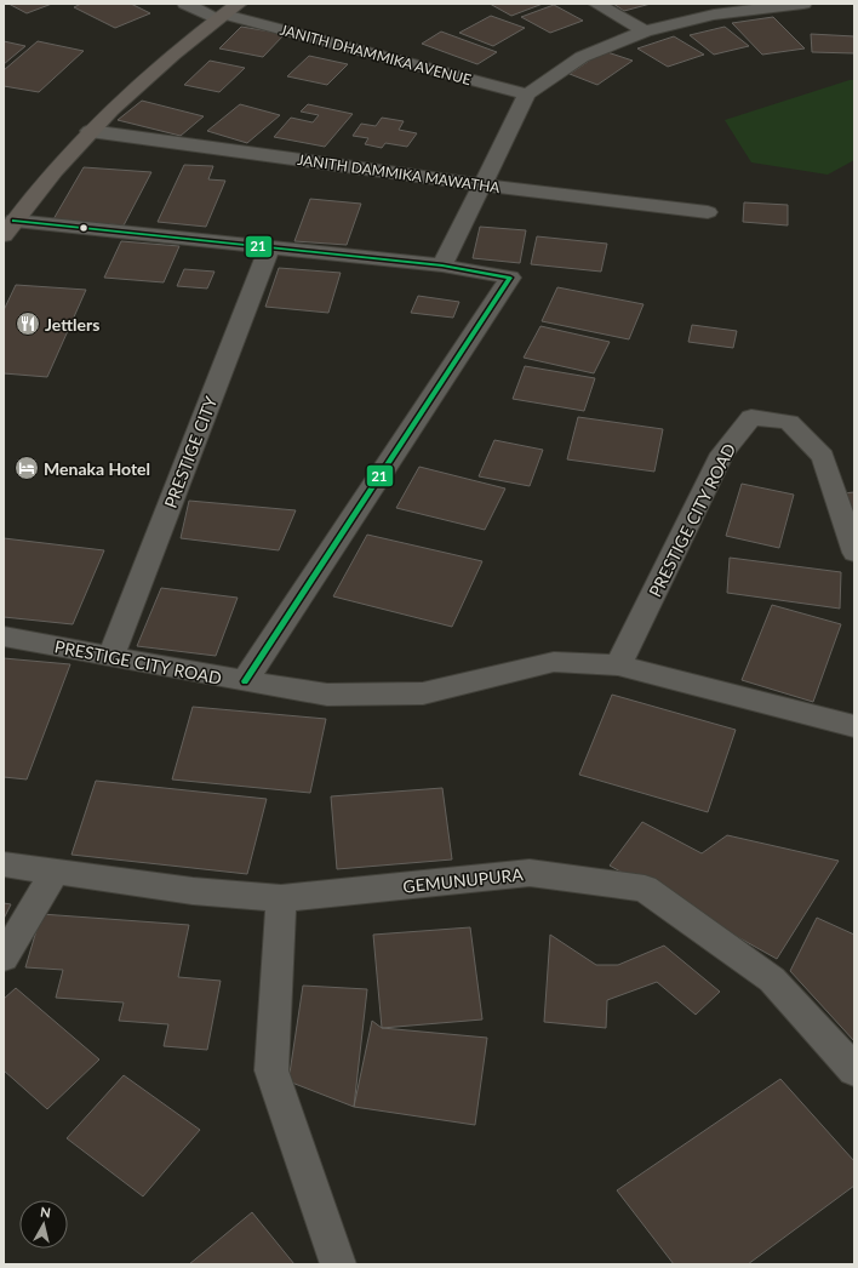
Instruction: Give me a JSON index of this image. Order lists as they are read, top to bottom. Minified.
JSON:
{"streets":{"street":["JANITH DHAMMIKA AVENUE","JANITH DAMMIKA MAWATHA","PRESTIGE CITY","PRESTIGE CITY ROAD","GEMUNUPURA"]},"crossings":[["PRESTIGE CITY","PRESTIGE CITY ROAD"]],"places":{"restaurant":["Jettlers"],"hotel":["Menaka Hotel"]},"lines":["transit line 21"],"north":"top"}
